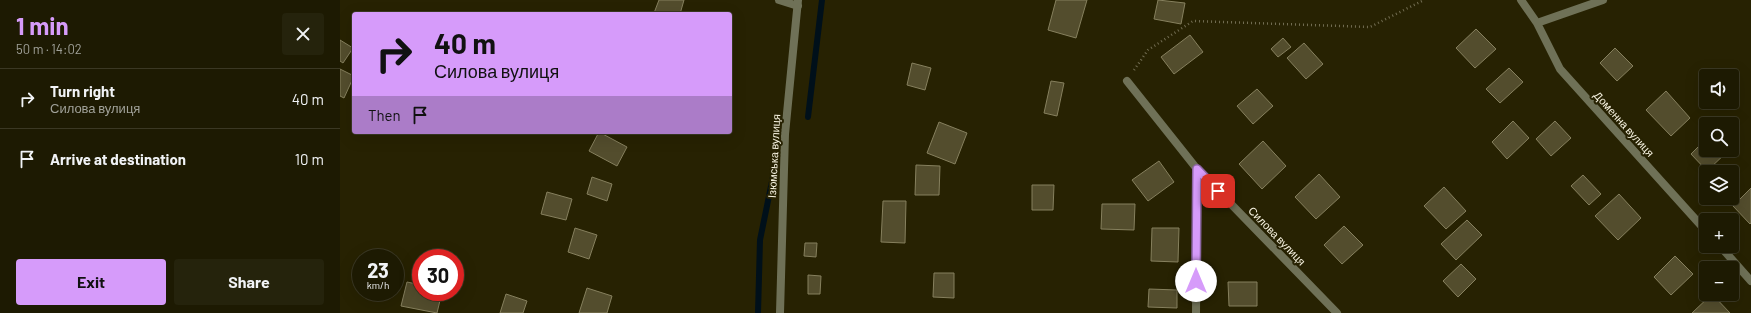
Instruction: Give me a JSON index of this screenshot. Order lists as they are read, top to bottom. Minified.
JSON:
{"streets":{"street":["Доменна вулиця","Ізюмська вулиця","Силова вулиця"]},"page":{"heading":["1 min","50 m · 14:02"],"turn":["40 m","Силова вулиця"],"list":[{"name":"Turn right","note":"Силова вулиця","value":"40 m"},{"name":"Arrive at destination","value":"10 m"}],"map_buttons":["+","−"],"then":"Then","speed":"23 km/h","limit":"30","buttons":["Exit","Share"]}}
